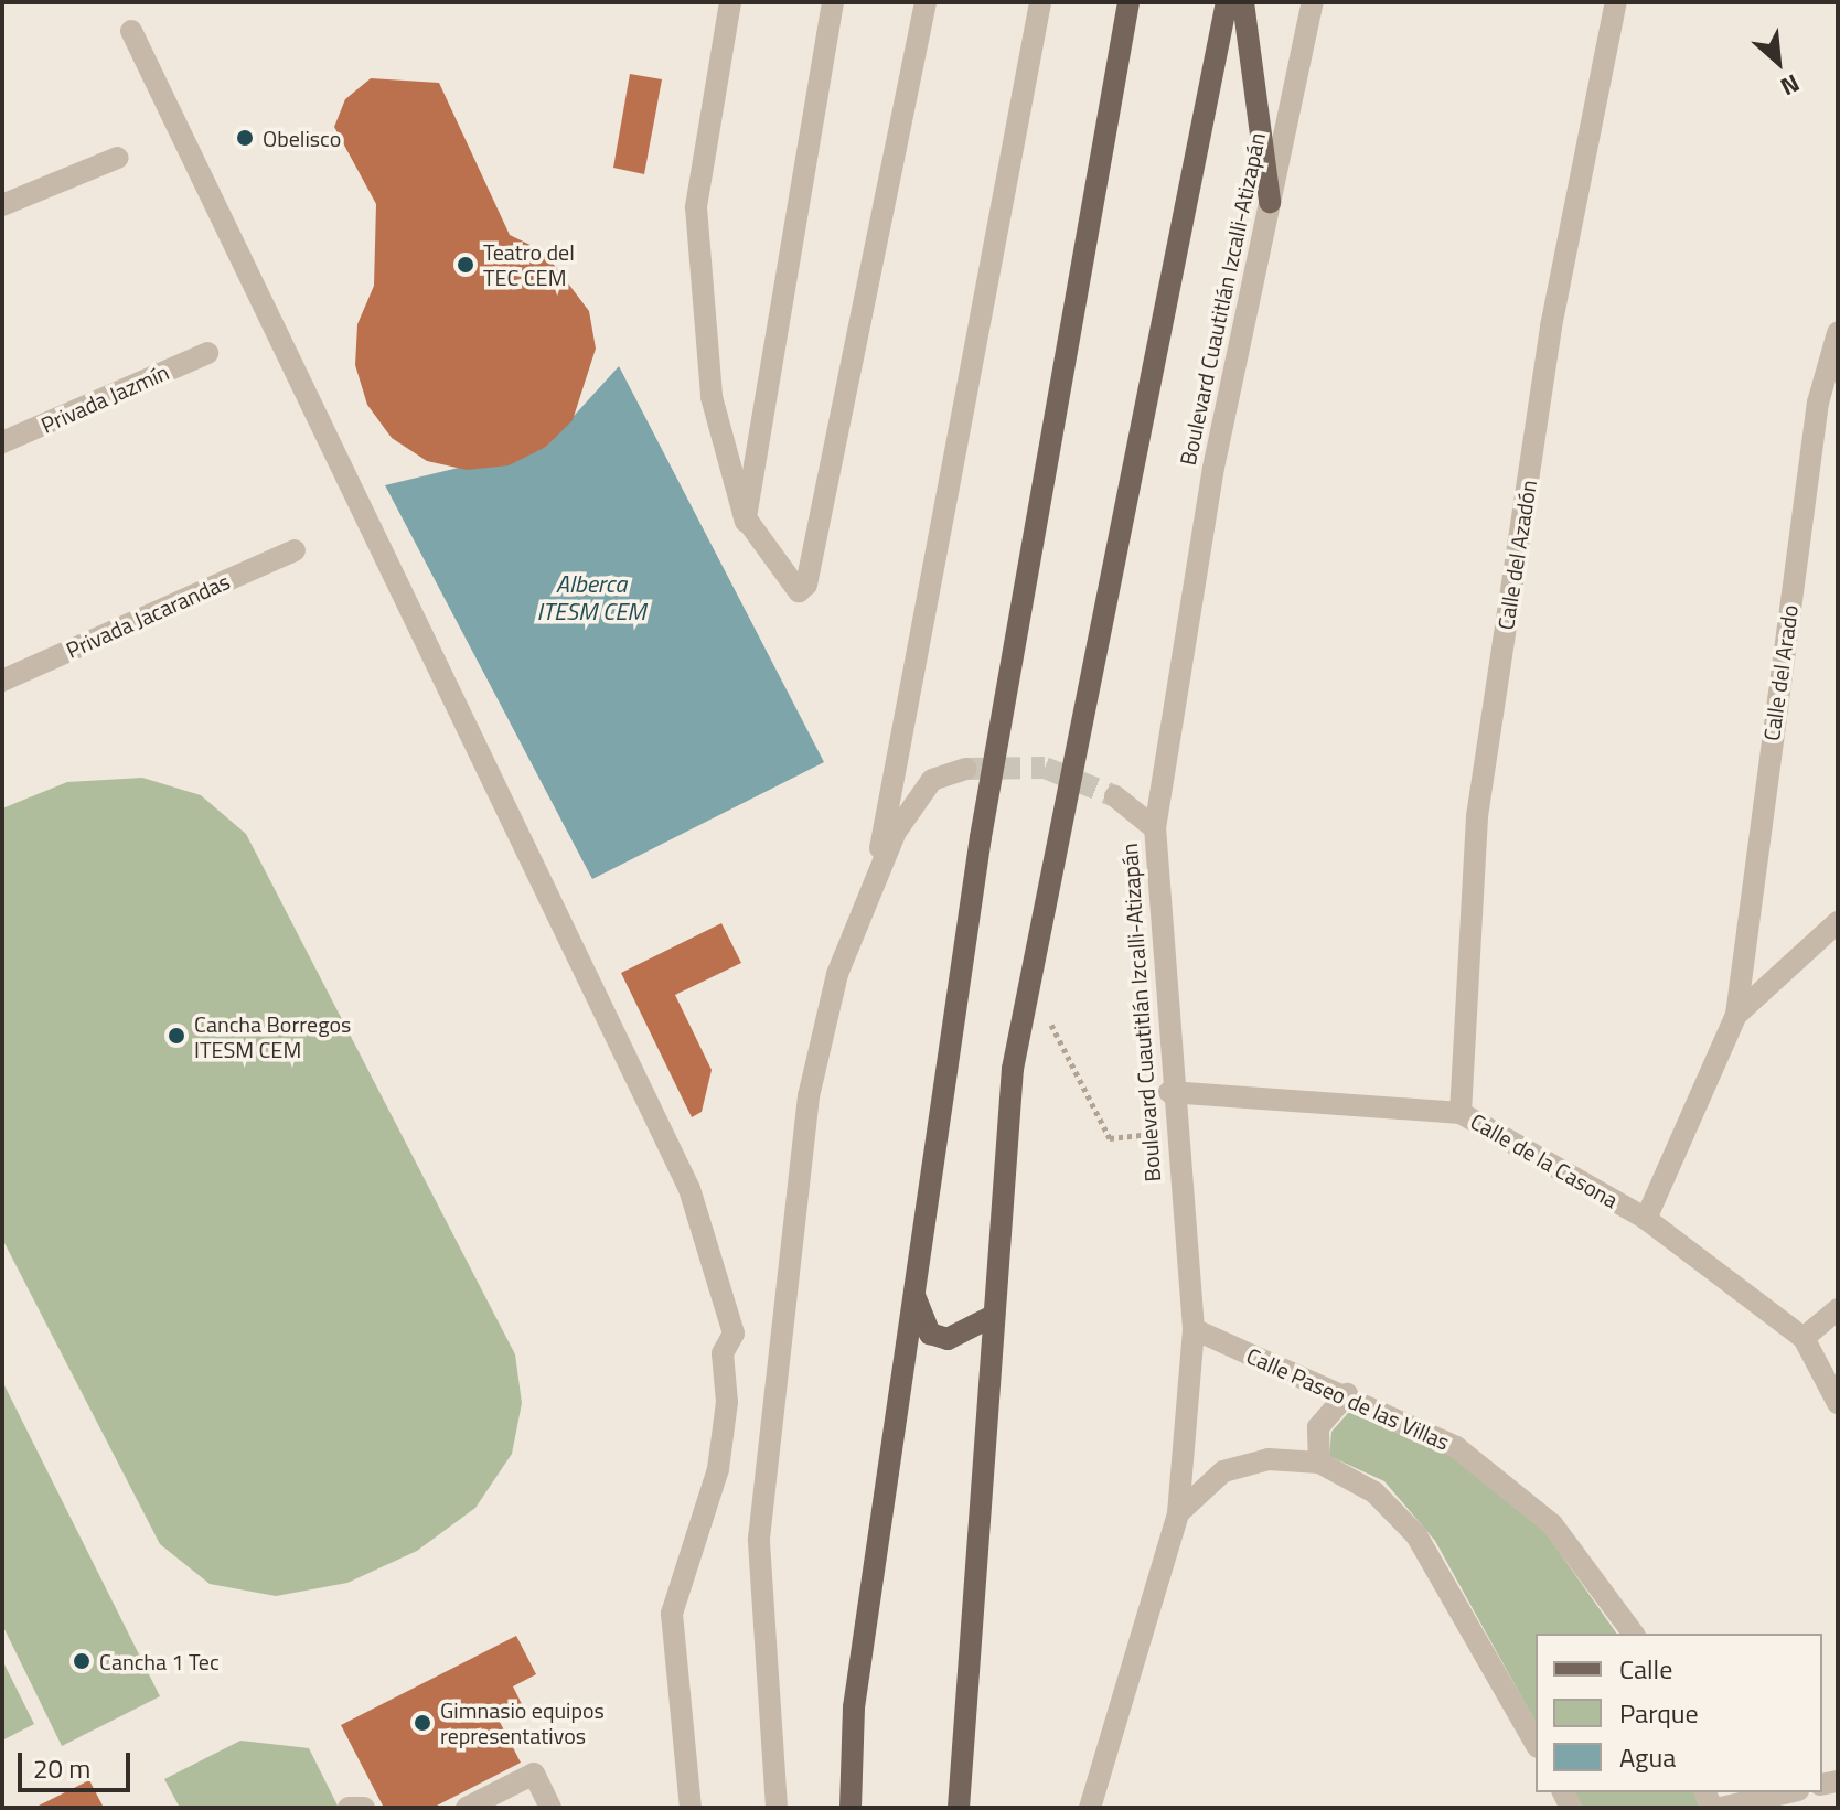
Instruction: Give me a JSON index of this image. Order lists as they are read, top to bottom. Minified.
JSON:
{"streets":{"street":["Boulevard Cuautitlán Izcalli-Atizapán","Privada Jazmín","Calle del Azadón","Privada Jacarandas","Calle del Arado","Calle de la Casona","Calle Paseo de las Villas"]},"crossings":[["Boulevard Cuautitlán Izcalli-Atizapán","Calle de la Casona"],["Boulevard Cuautitlán Izcalli-Atizapán","Calle Paseo de las Villas"],["Calle del Azadón","Calle de la Casona"],["Calle del Arado","Calle de la Casona"]],"water":["Alberca ITESM CEM"],"places":["Obelisco","Teatro del TEC CEM","Cancha Borregos ITESM CEM","Cancha 1 Tec","Gimnasio equipos representativos"],"legend":["Calle","Parque","Agua"],"scale_bar":"20 m","north":"bottom right"}
